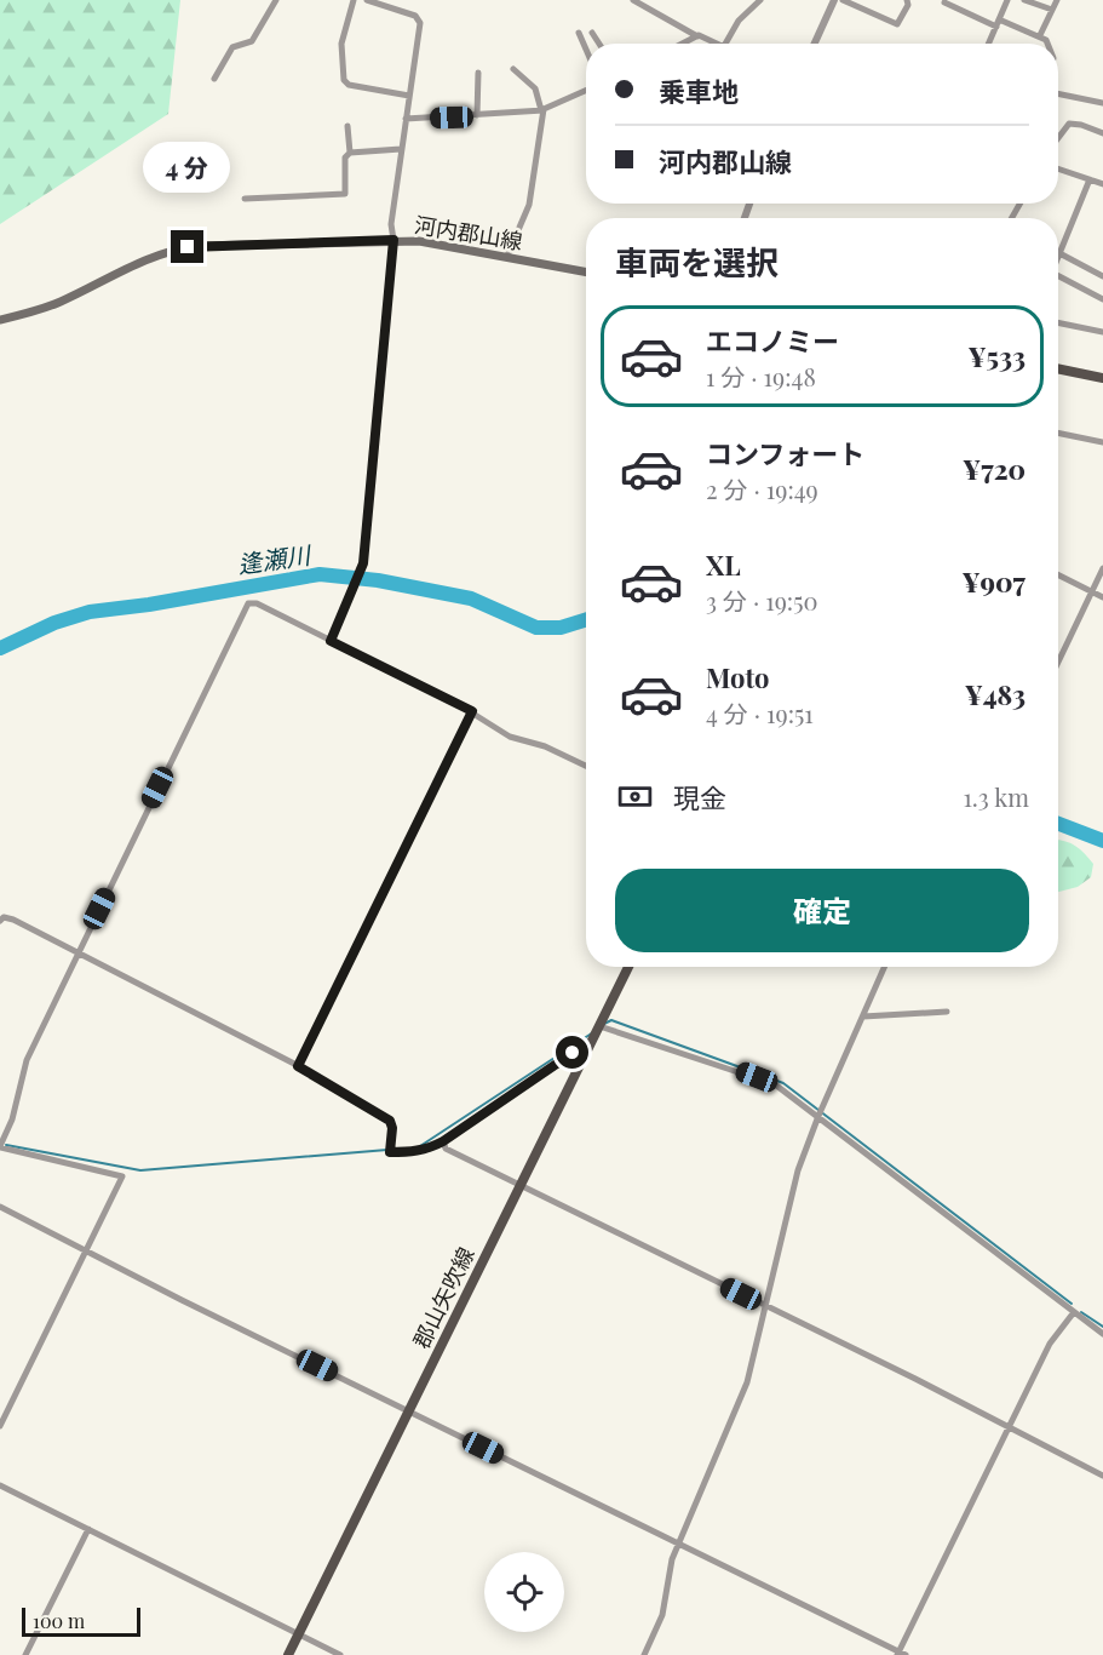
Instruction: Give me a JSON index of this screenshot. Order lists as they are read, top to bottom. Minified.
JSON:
{"streets":{"main road":["河内郡山線","郡山矢吹線"]},"water":["逢瀬川"],"scale_bar":"100 m","page":{"banner":["乗車地","河内郡山線"],"bubble":"4 分","heading":"車両を選択","list":[{"name":"エコノミー","note":"1 分 · 19:48","value":"¥533"},{"name":"コンフォート","note":"2 分 · 19:49","value":"¥720"},{"name":"XL","note":"3 分 · 19:50","value":"¥907"},{"name":"Moto","note":"4 分 · 19:51","value":"¥483"}],"pay":["現金","1.3 km"],"buttons":"確定","scale":"100 m"}}
